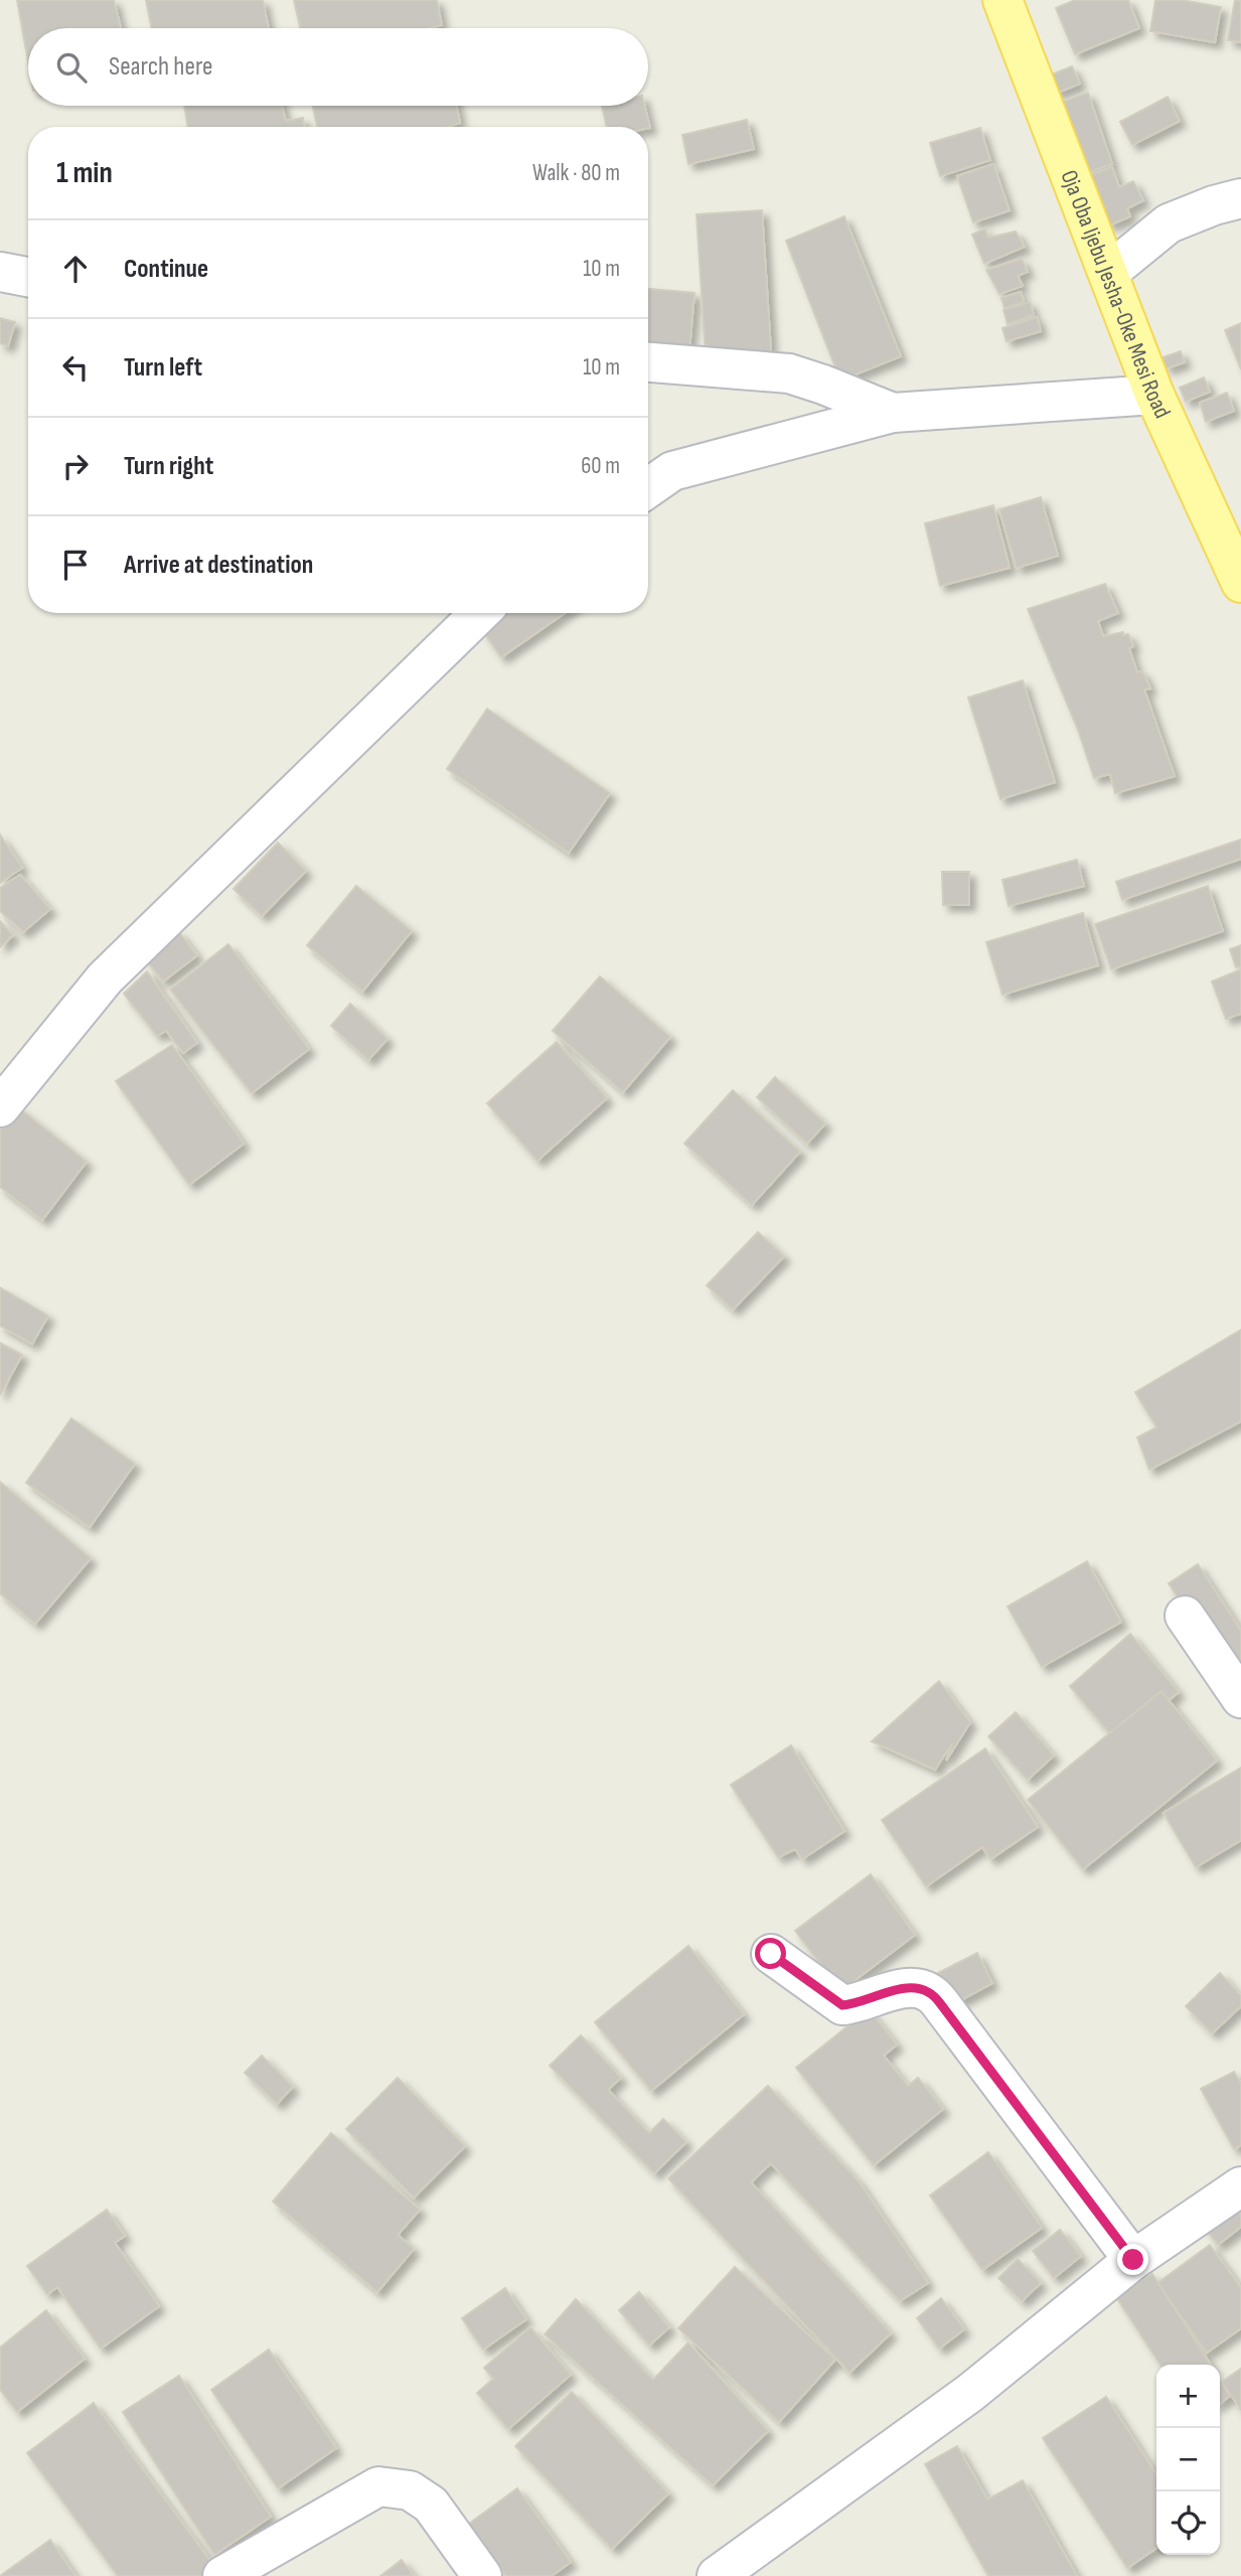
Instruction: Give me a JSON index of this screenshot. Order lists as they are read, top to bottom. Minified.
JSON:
{"streets":{"main road":["Oja Oba Ijebu Jesha-Oke Mesi Road"]},"page":{"search":"Search here","heading":["1 min","Walk · 80 m"],"list":[["Continue","10 m"],["Turn left","10 m"],["Turn right","60 m"],"Arrive at destination"],"map_buttons":["+","−"]}}
